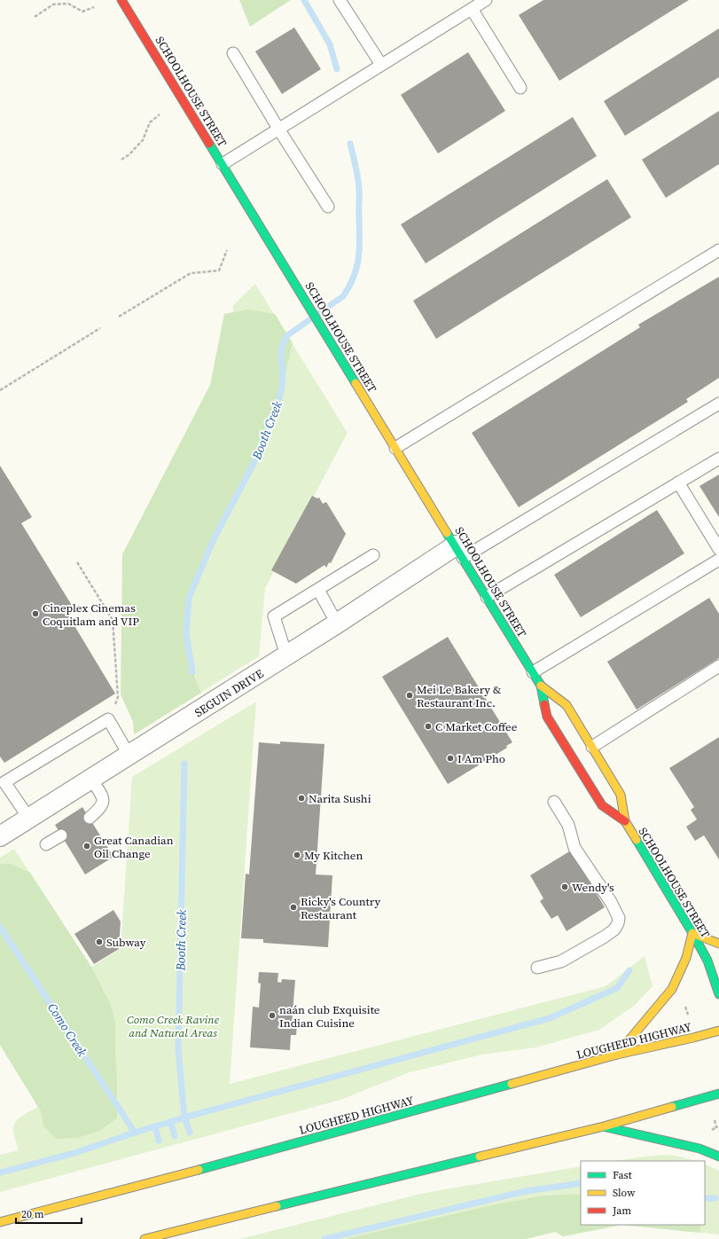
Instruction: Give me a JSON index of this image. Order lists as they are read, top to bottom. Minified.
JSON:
{"streets":{"main road":["SCHOOLHOUSE STREET","LOUGHEED HIGHWAY"],"street":["SEGUIN DRIVE"]},"crossings":[["SCHOOLHOUSE STREET","SEGUIN DRIVE"]],"water":["Booth Creek","Como Creek"],"parks":["Como Creek Ravine and Natural Areas"],"places":["Cineplex Cinemas Coquitlam and VIP","Mei Le Bakery & Restaurant Inc.","C Market Coffee","I Am Pho","Narita Sushi","Great Canadian Oil Change","My Kitchen","Wendy's","Ricky's Country Restaurant","Subway","naán club Exquisite Indian Cuisine"],"legend":["Fast","Slow","Jam"],"scale_bar":"20 m"}
